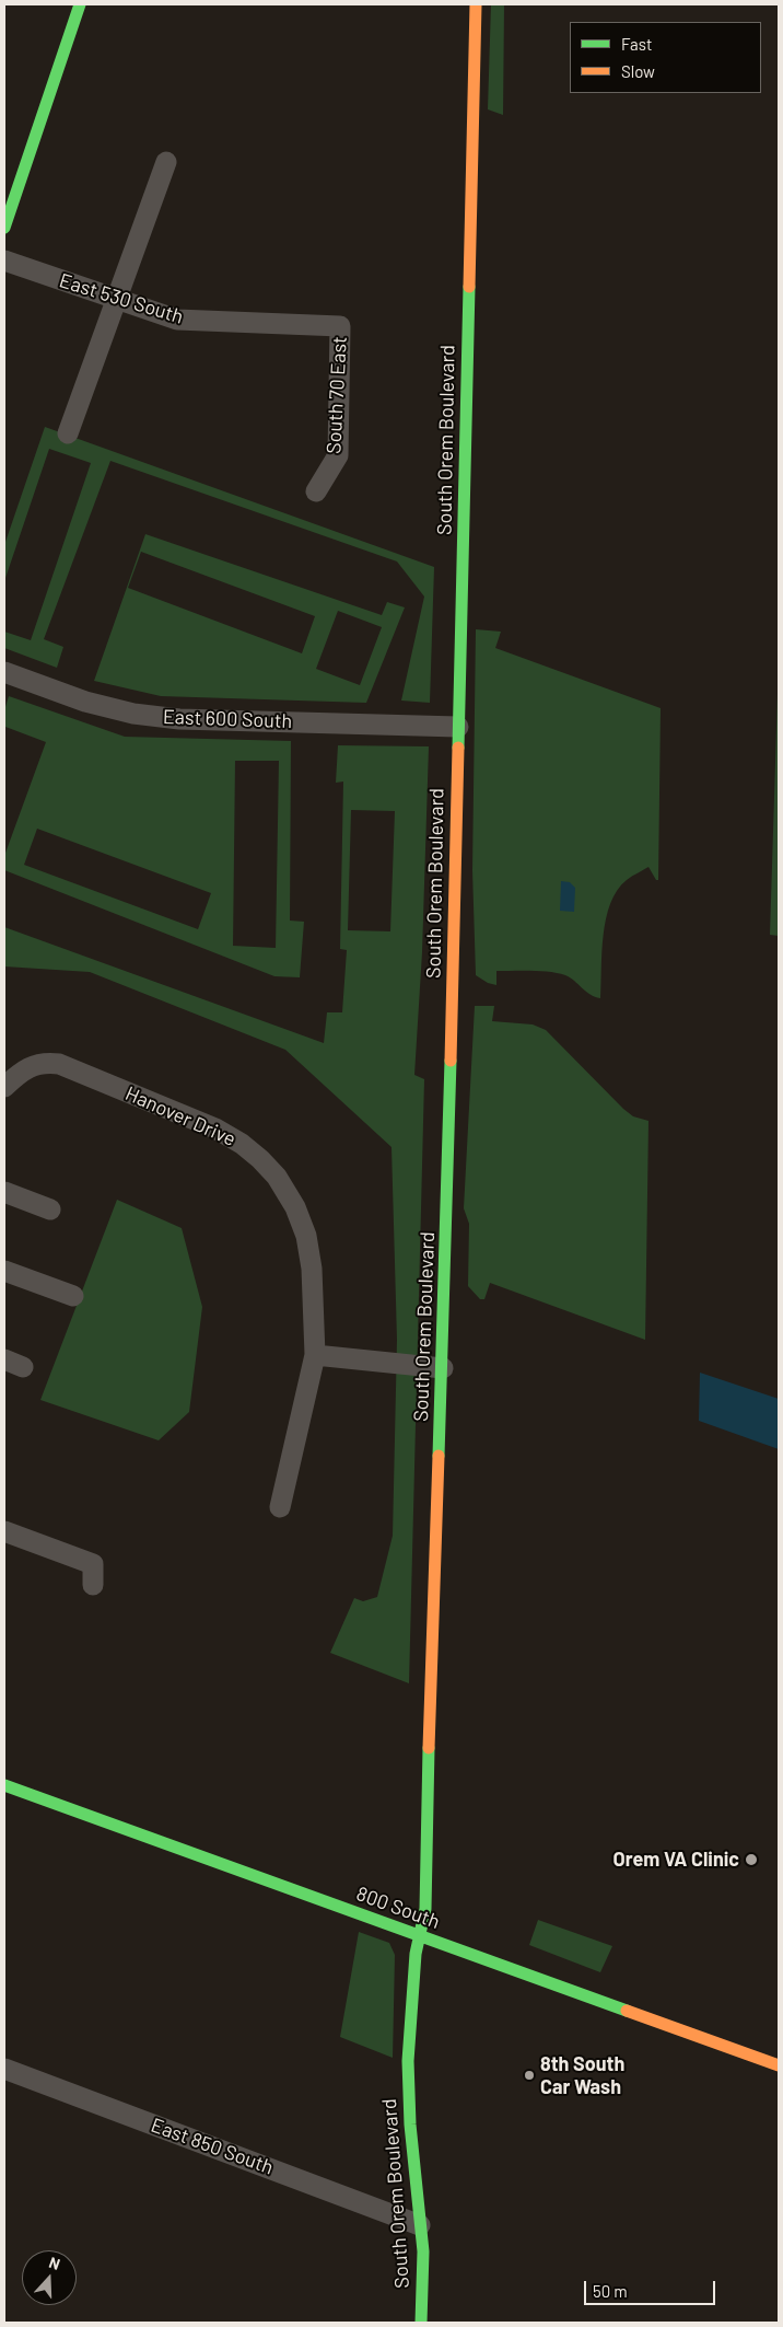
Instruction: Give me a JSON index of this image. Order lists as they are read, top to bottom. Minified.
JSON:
{"streets":{"street":["East 530 South","South 70 East","South Orem Boulevard","East 600 South","Hanover Drive","800 South","East 850 South"]},"crossings":[["East 530 South","South 70 East"],["South Orem Boulevard","East 600 South"],["South Orem Boulevard","800 South"],["South Orem Boulevard","East 850 South"]],"places":["Orem VA Clinic","8th South Car Wash"],"legend":["Fast","Slow"],"scale_bar":"50 m","north":"top"}
